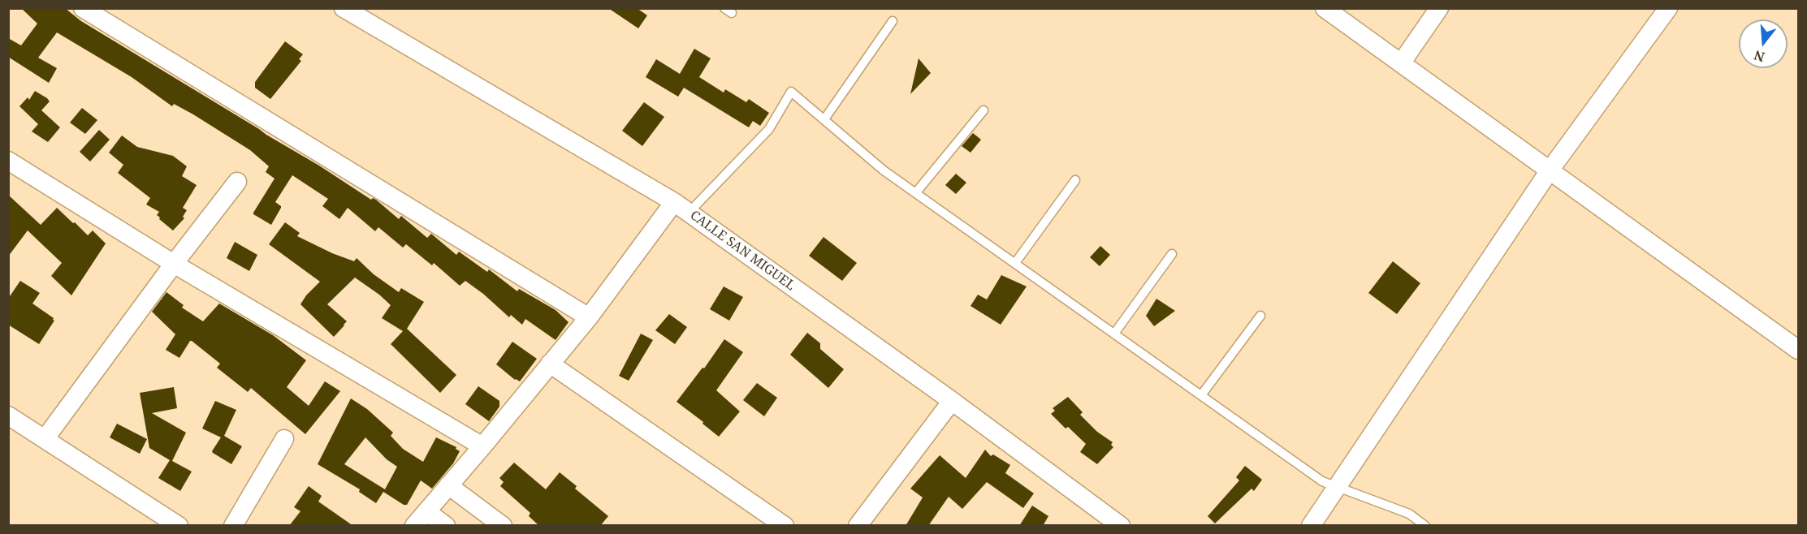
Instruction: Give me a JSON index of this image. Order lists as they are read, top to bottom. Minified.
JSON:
{"streets":{"street":["CALLE SAN MIGUEL"]},"north":"bottom"}
